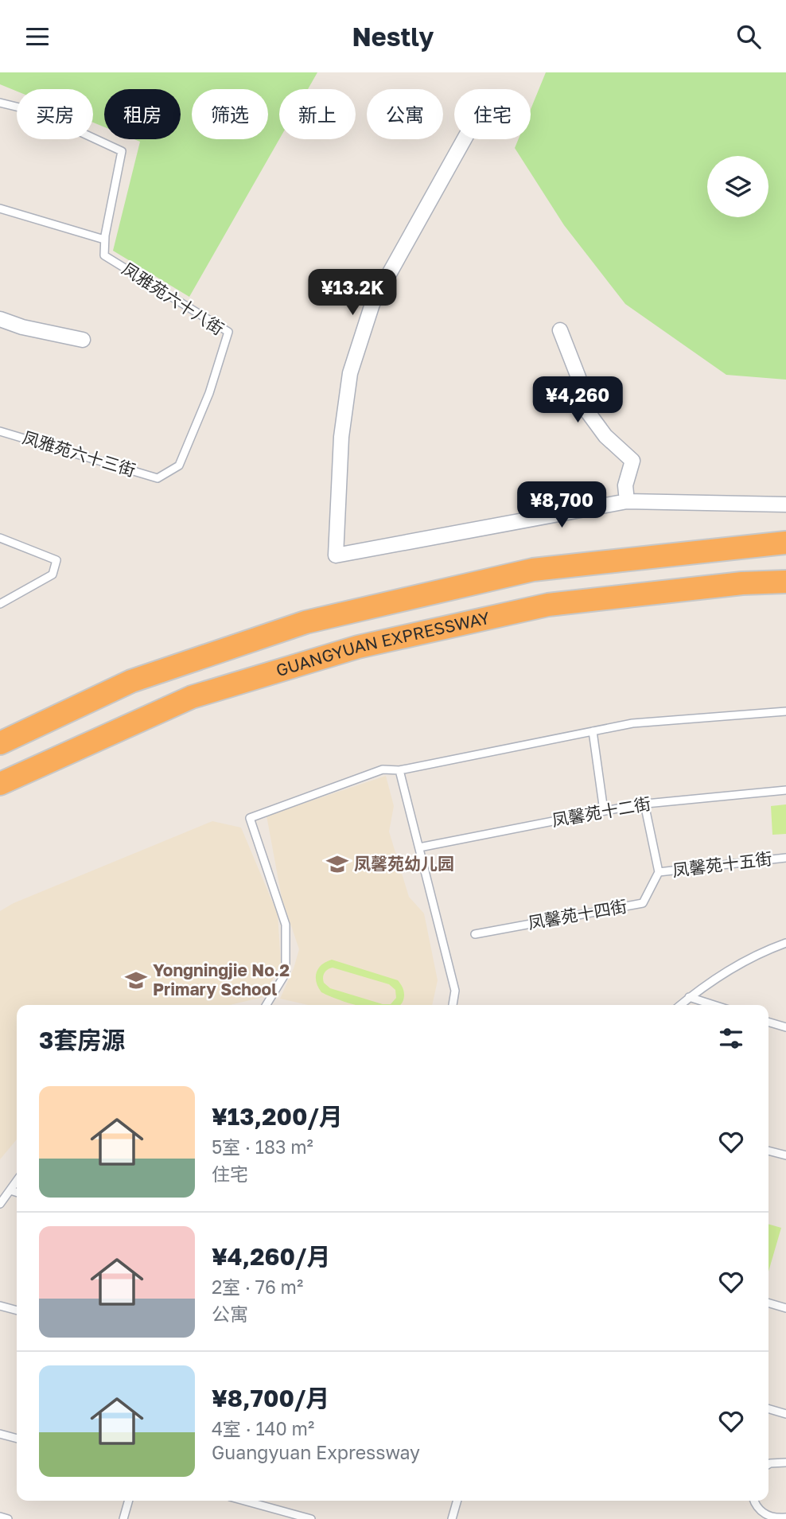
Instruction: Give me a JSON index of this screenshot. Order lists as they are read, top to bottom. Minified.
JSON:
{"streets":{"highway":["GUANGYUAN EXPRESSWAY"],"lane":["凤雅苑六十八街","凤雅苑六十三街","凤馨苑十二街","凤馨苑十五街","凤馨苑十四街"]},"crossings":[["凤雅苑六十八街","凤雅苑六十三街"],["凤馨苑十五街","凤馨苑十四街"]],"places":{"school or university":["凤馨苑幼儿园","Yongningjie No.2 Primary School"]},"page":{"header":"Nestly","chip":["买房","租房","筛选","新上","公寓","住宅"],"price":["¥13.2K","¥4,260","¥8,700"],"heading":"3套房源","list":[{"name":"¥13,200/月","note":"5室 · 183 m² · 住宅"},{"name":"¥4,260/月","note":"2室 · 76 m² · 公寓"},{"name":"¥8,700/月","note":"4室 · 140 m² · Guangyuan Expressway"}]}}
